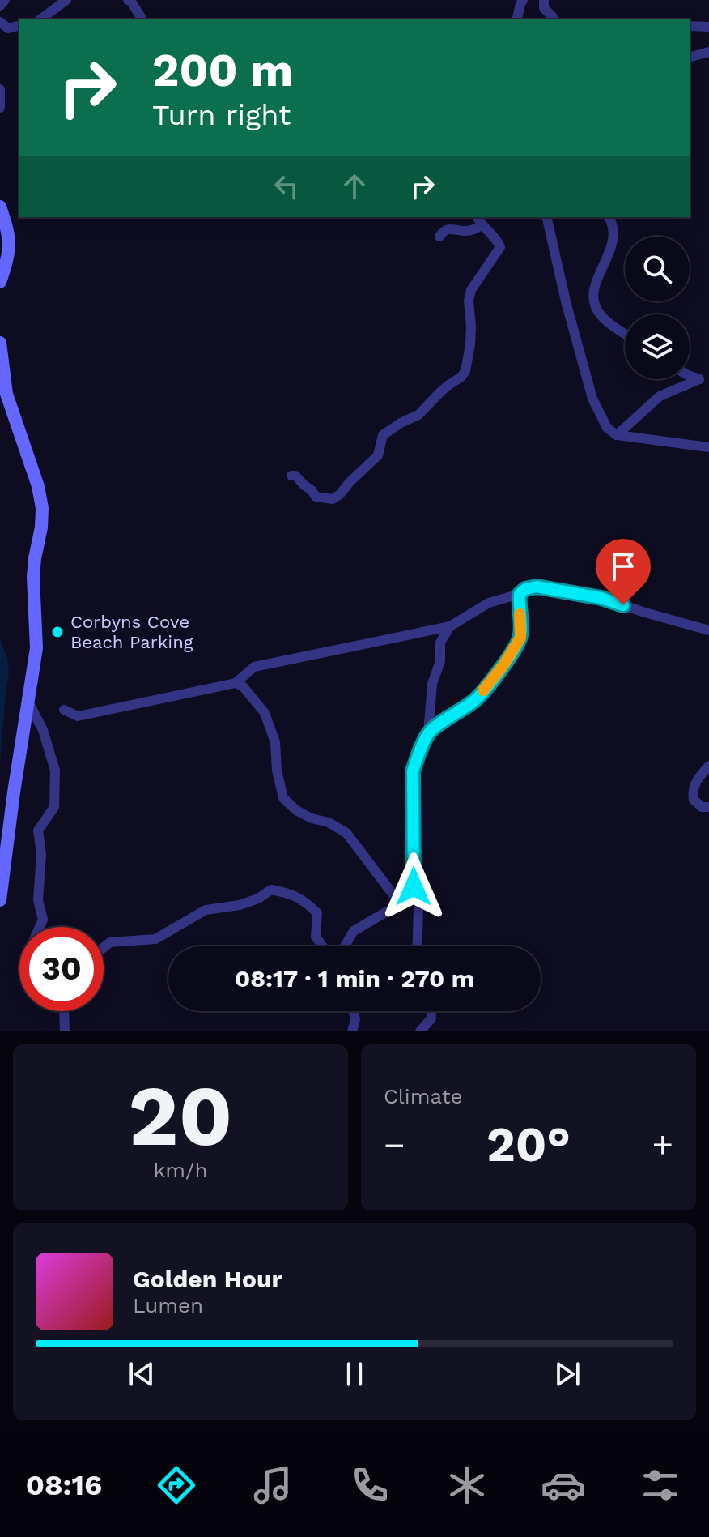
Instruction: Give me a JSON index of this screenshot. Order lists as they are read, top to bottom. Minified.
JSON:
{"places":["Corbyns Cove Beach Parking"],"page":{"turn":["200 m","Turn right"],"limit":"30","trip":"08:17 · 1 min · 270 m","tile":[["20","km/h"],"Climate"],"heat":["−","20°","+"],"song":["Golden Hour","Lumen"],"tabs":"08:16"}}
